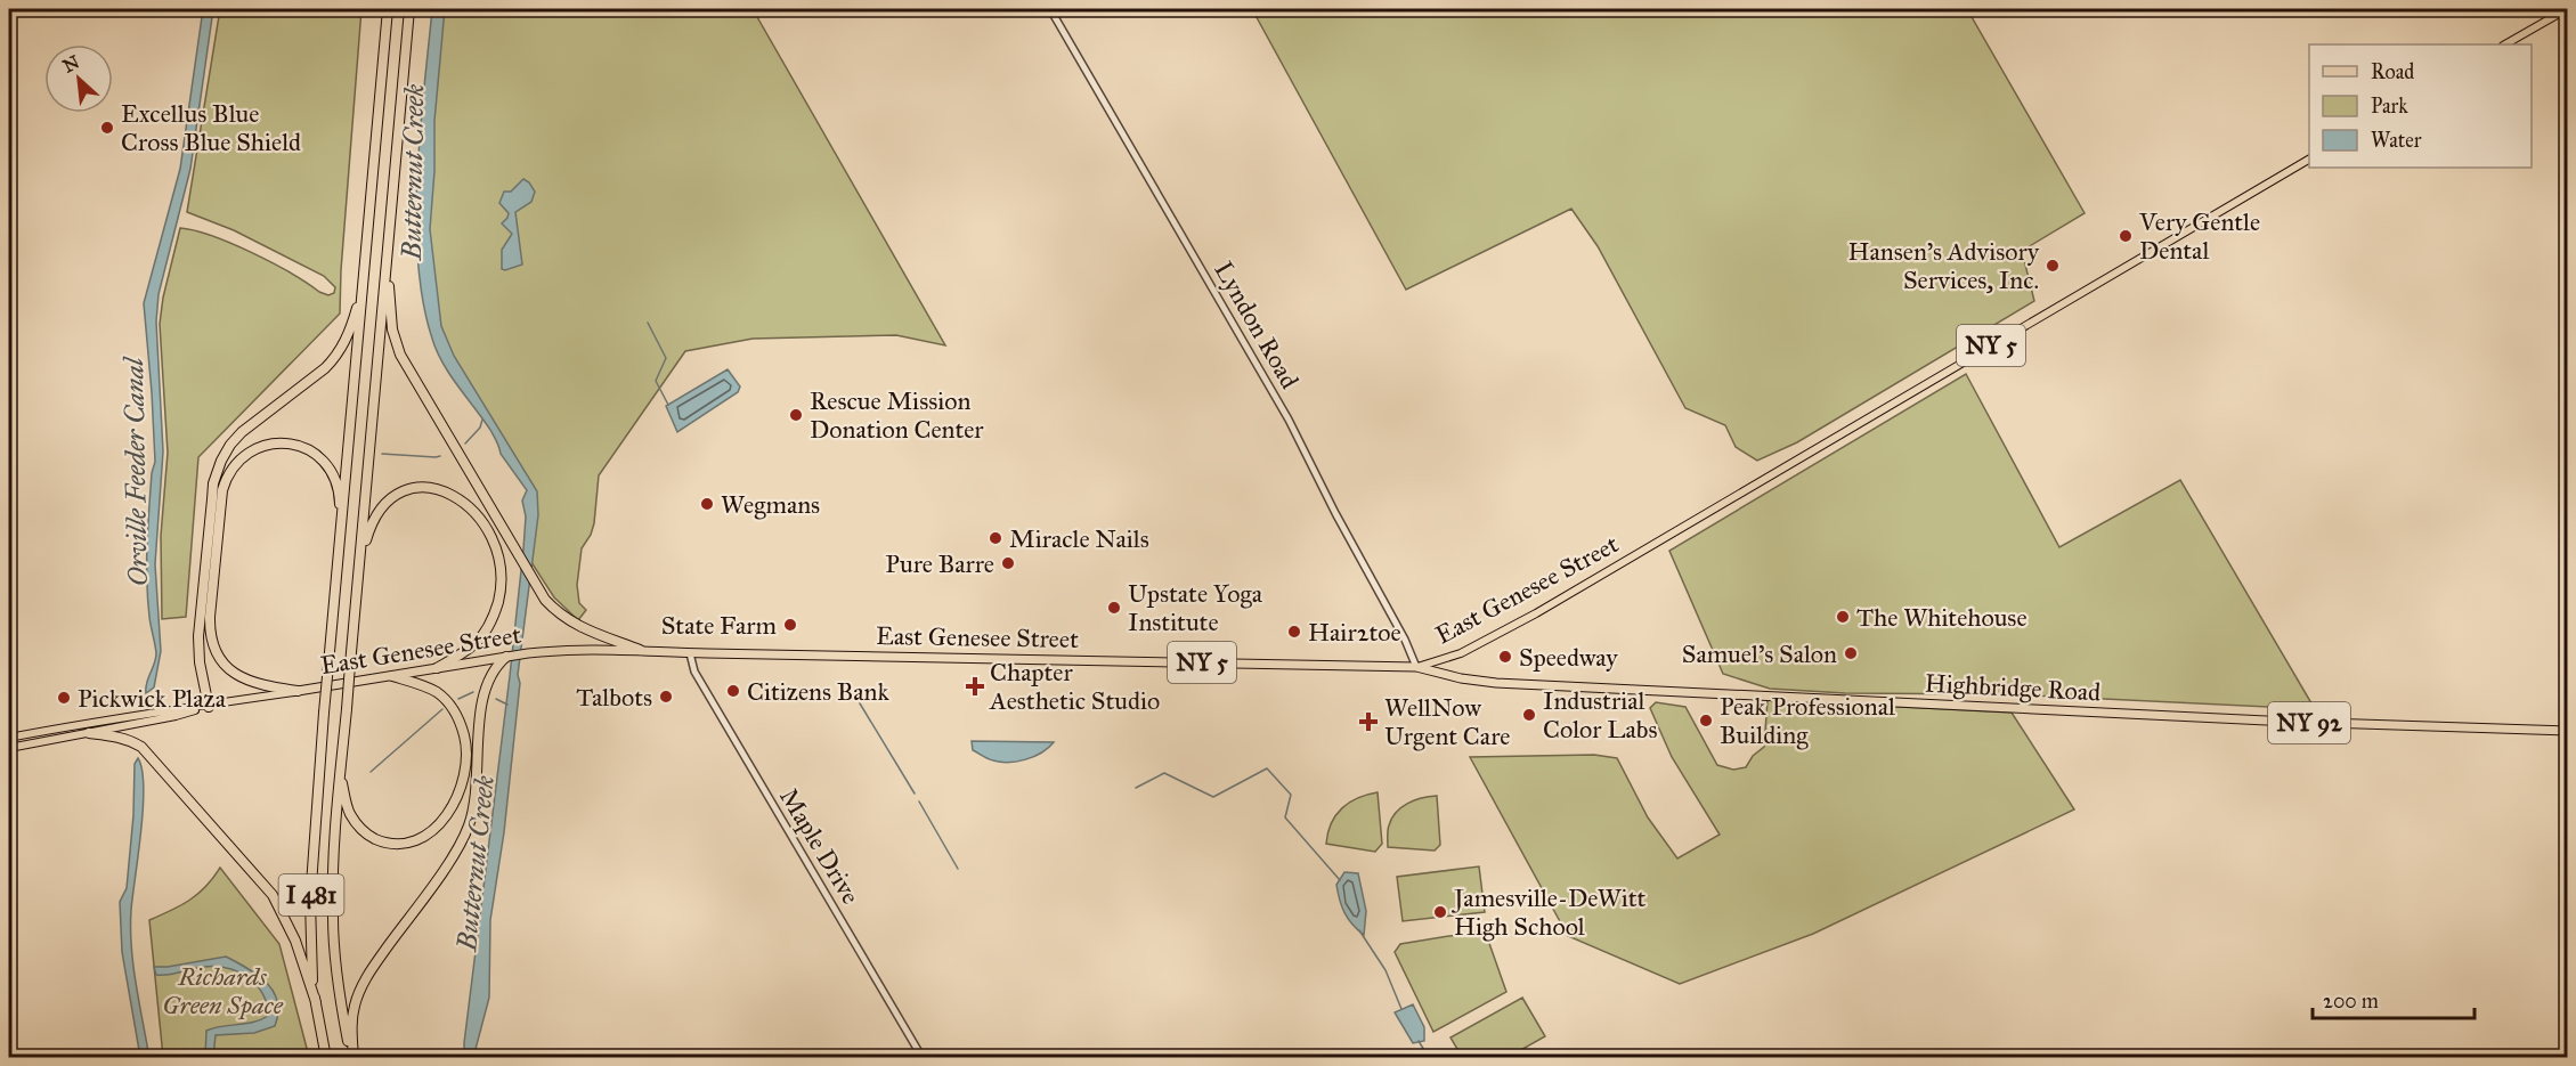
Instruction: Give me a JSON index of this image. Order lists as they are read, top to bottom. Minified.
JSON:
{"streets":{"highway":["NY 5","East Genesee Street","Highbridge Road","NY 92","I 481"],"street":["Lyndon Road","Maple Drive"]},"crossings":[["Lyndon Road","East Genesee Street"],["Lyndon Road","Highbridge Road"],["East Genesee Street","Highbridge Road"],["East Genesee Street","Maple Drive"]],"water":["Butternut Creek","Orville Feeder Canal"],"parks":["Richards Green Space"],"places":{"other":["Excellus Blue Cross Blue Shield","Very Gentle Dental","Hansen's Advisory Services, Inc.","Rescue Mission Donation Center","Wegmans","Miracle Nails","Pure Barre","Upstate Yoga Institute","The Whitehouse","State Farm","Hair2toe","Samuel's Salon","Speedway","Citizens Bank","Talbots","Pickwick Plaza","Industrial Color Labs","Peak Professional Building","Jamesville-DeWitt High School"],"health":["Chapter Aesthetic Studio","WellNow Urgent Care"]},"legend":["Road","Park","Water"],"scale_bar":"200 m","north":"top left"}
